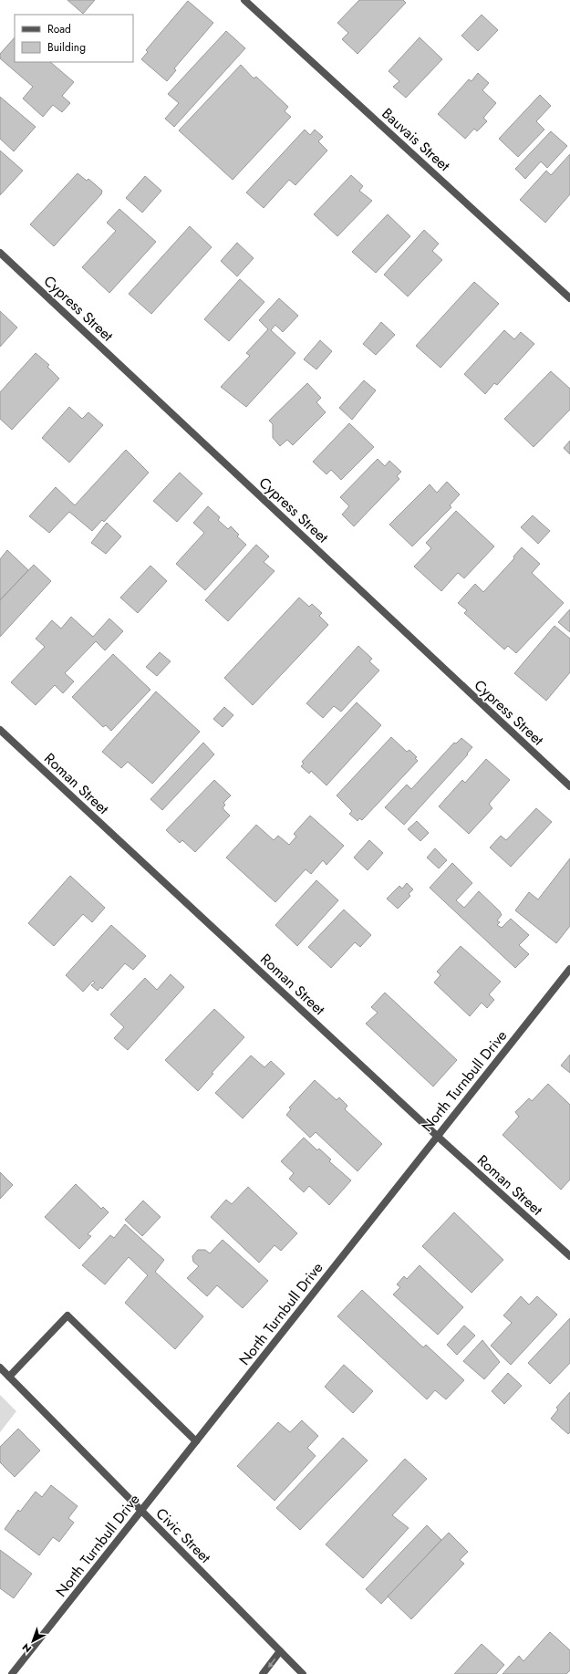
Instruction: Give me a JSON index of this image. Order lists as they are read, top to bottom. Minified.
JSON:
{"streets":{"street":["Bauvais Street","Cypress Street","Roman Street","North Turnbull Drive","Civic Street"]},"crossings":[["Roman Street","North Turnbull Drive"],["North Turnbull Drive","Civic Street"]],"legend":["Road","Building"],"north":"bottom left"}
